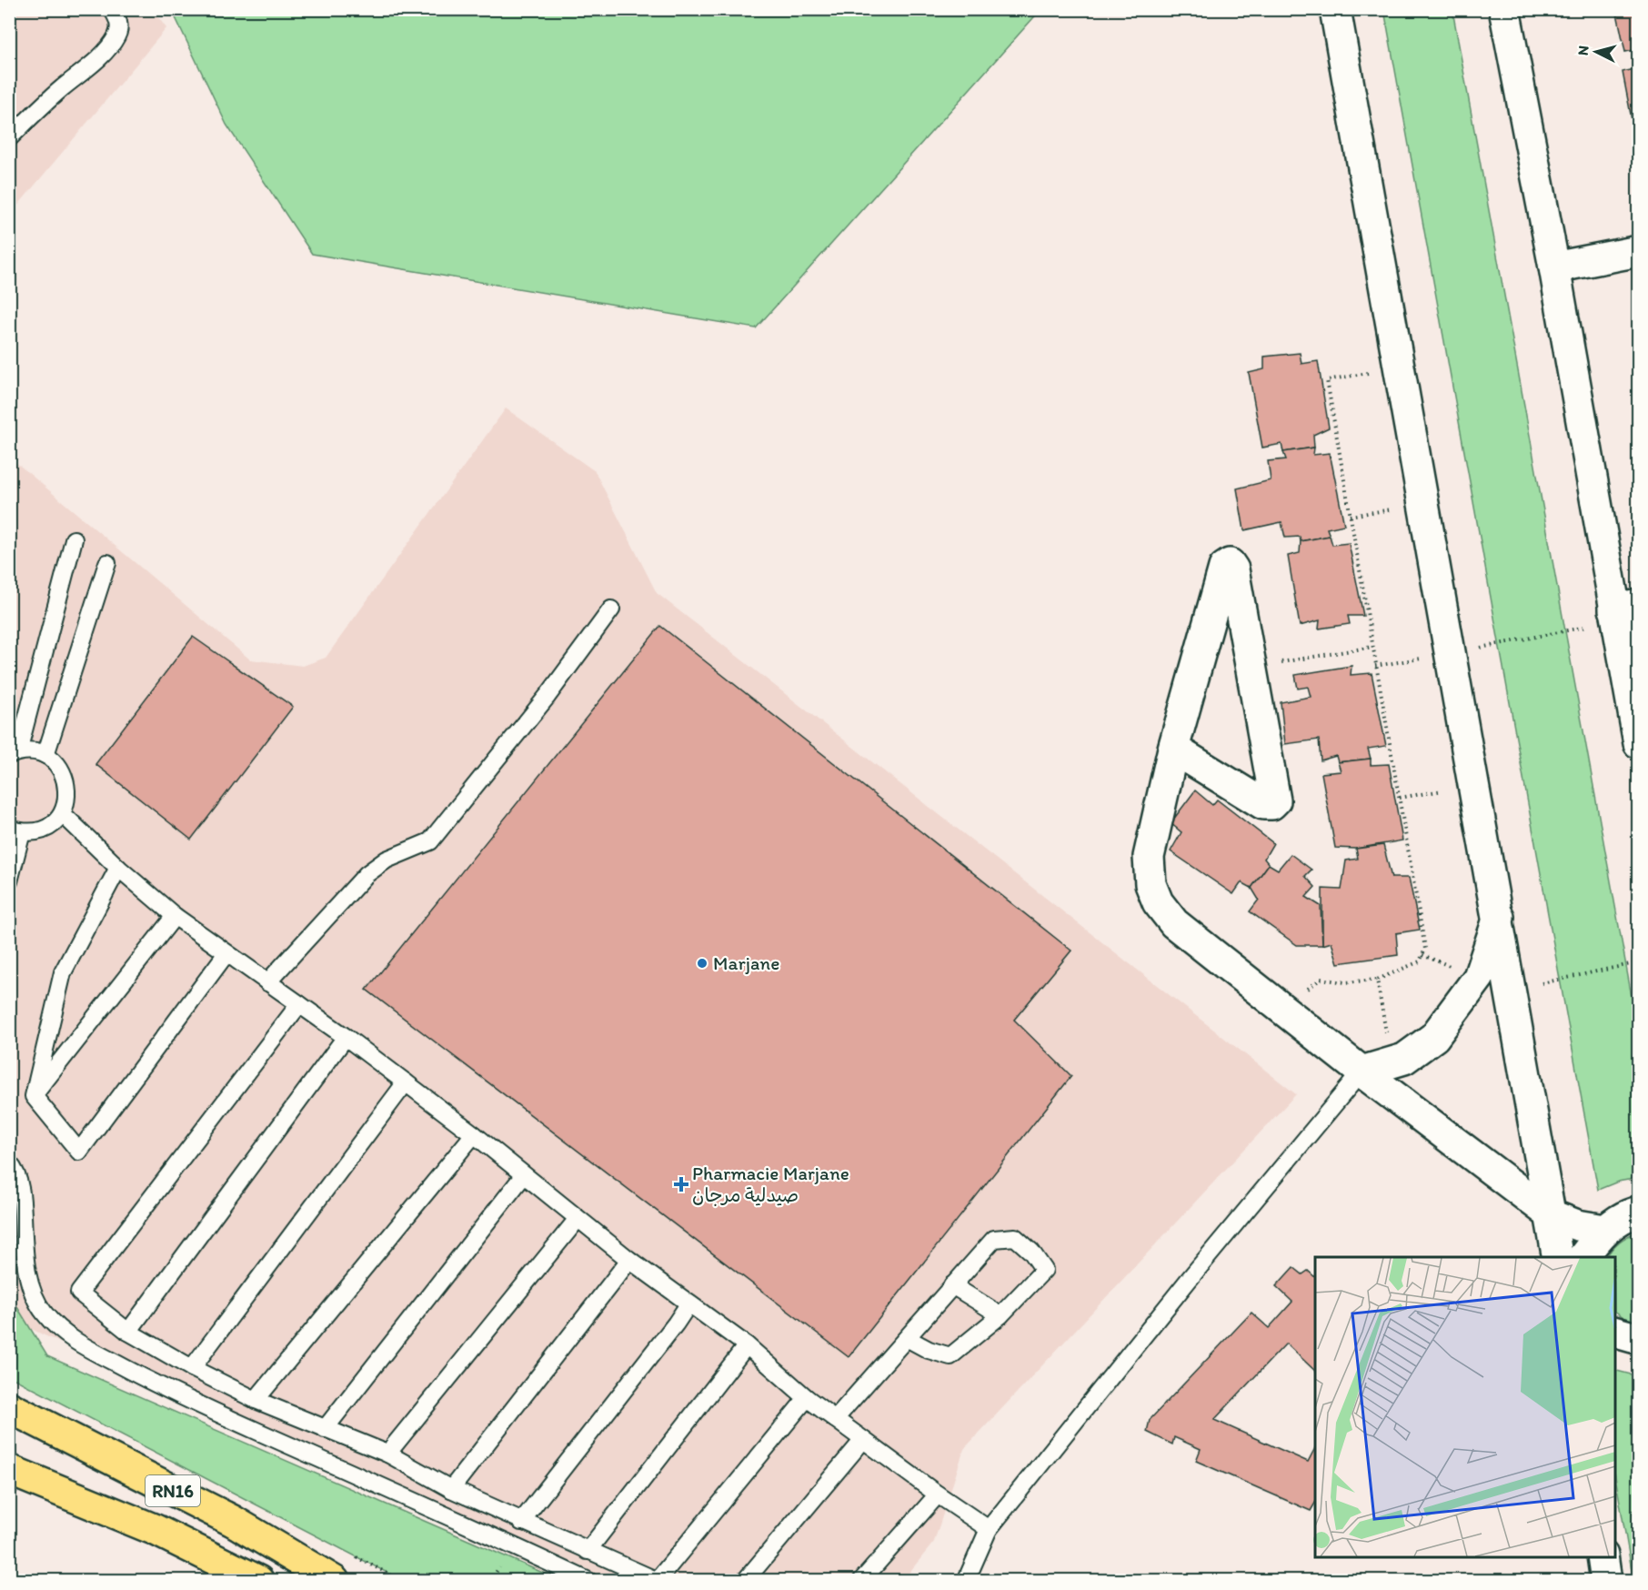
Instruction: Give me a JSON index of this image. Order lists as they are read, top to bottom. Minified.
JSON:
{"streets":{"highway":["RN16"]},"places":{"other":["Marjane"],"health":["Pharmacie Marjane صيدلية مرجان"]},"north":"left"}
